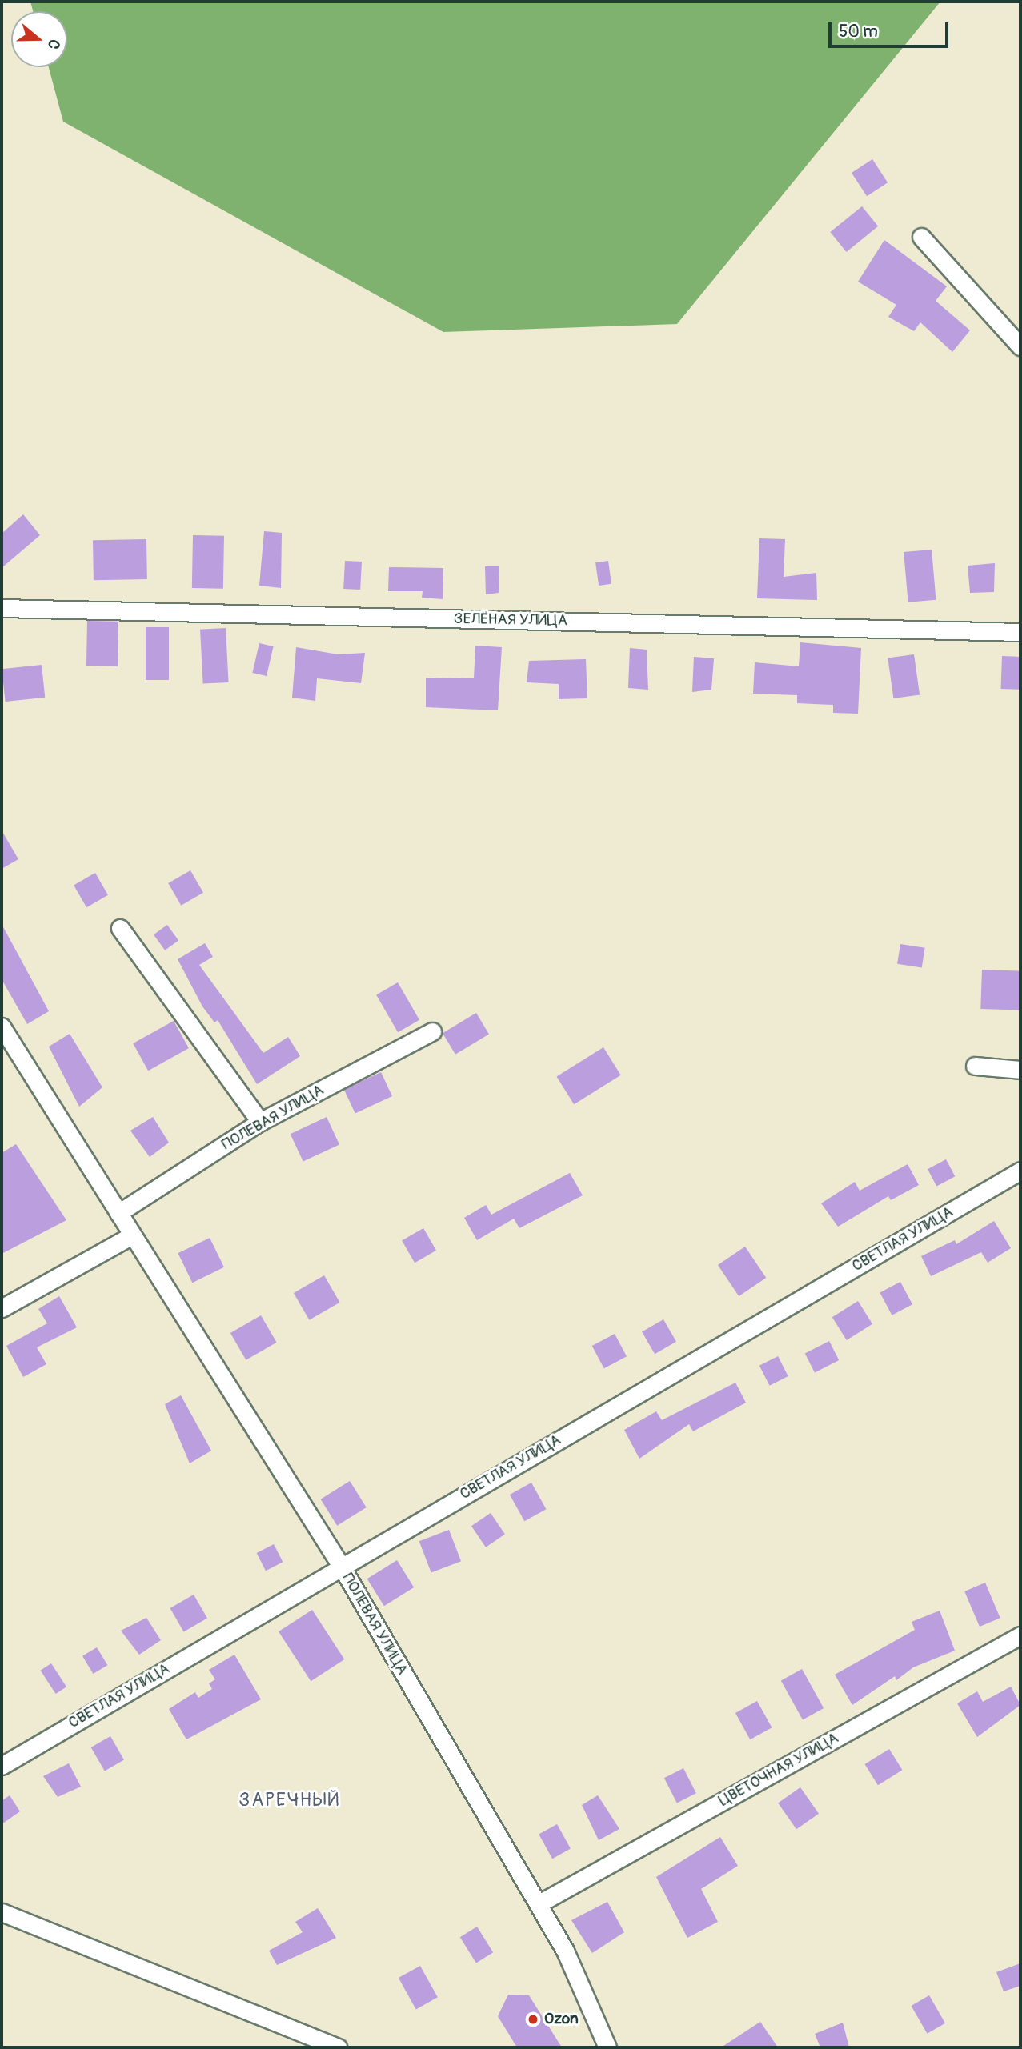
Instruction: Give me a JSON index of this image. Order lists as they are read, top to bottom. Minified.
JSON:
{"streets":{"street":["ЗЕЛЁНАЯ УЛИЦА","ПОЛЕВАЯ УЛИЦА","СВЕТЛАЯ УЛИЦА","ЦВЕТОЧНАЯ УЛИЦА"]},"crossings":[["ПОЛЕВАЯ УЛИЦА","СВЕТЛАЯ УЛИЦА"],["ПОЛЕВАЯ УЛИЦА","ЦВЕТОЧНАЯ УЛИЦА"]],"districts":["ЗАРЕЧНЫЙ"],"places":["Ozon"],"scale_bar":"50 m","north":"right"}
